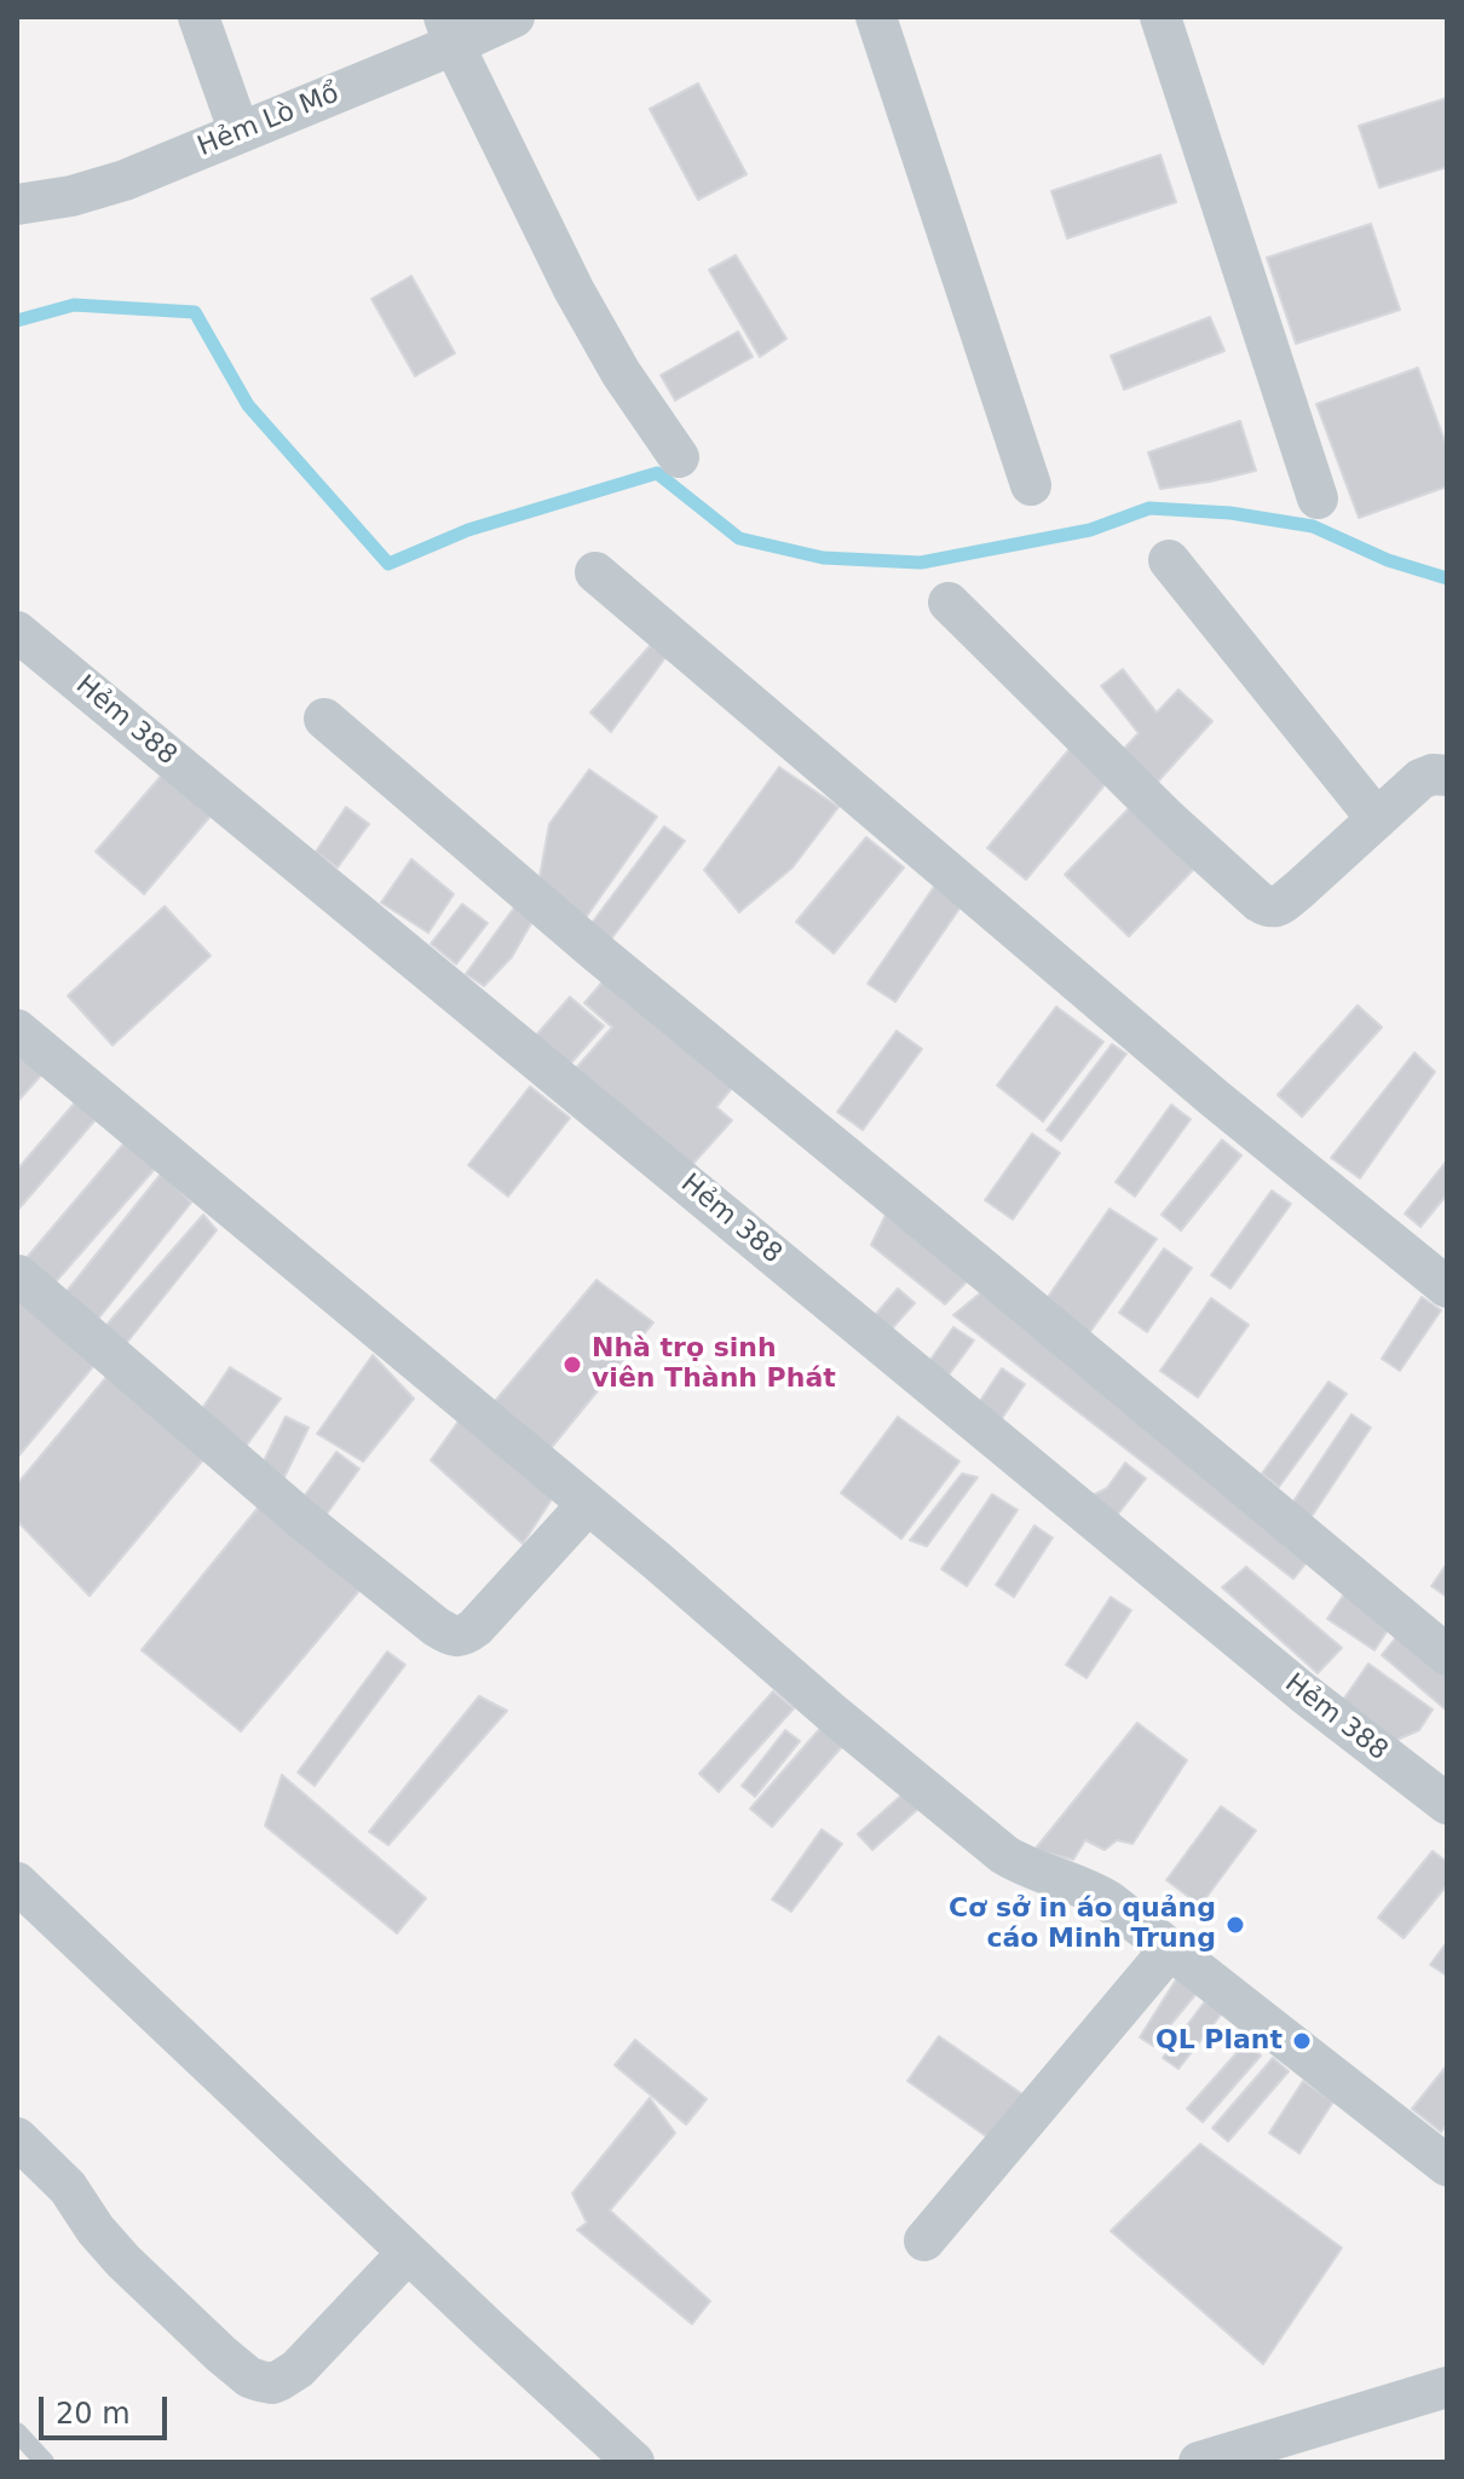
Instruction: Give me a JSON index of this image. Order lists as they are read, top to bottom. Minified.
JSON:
{"streets":{"street":["Hẻm Lò Mổ","Hẻm 388"]},"places":["Nhà trọ sinh viên Thành Phát","Cơ sở in áo quảng cáo Minh Trung","QL Plant"],"scale_bar":"20 m"}
